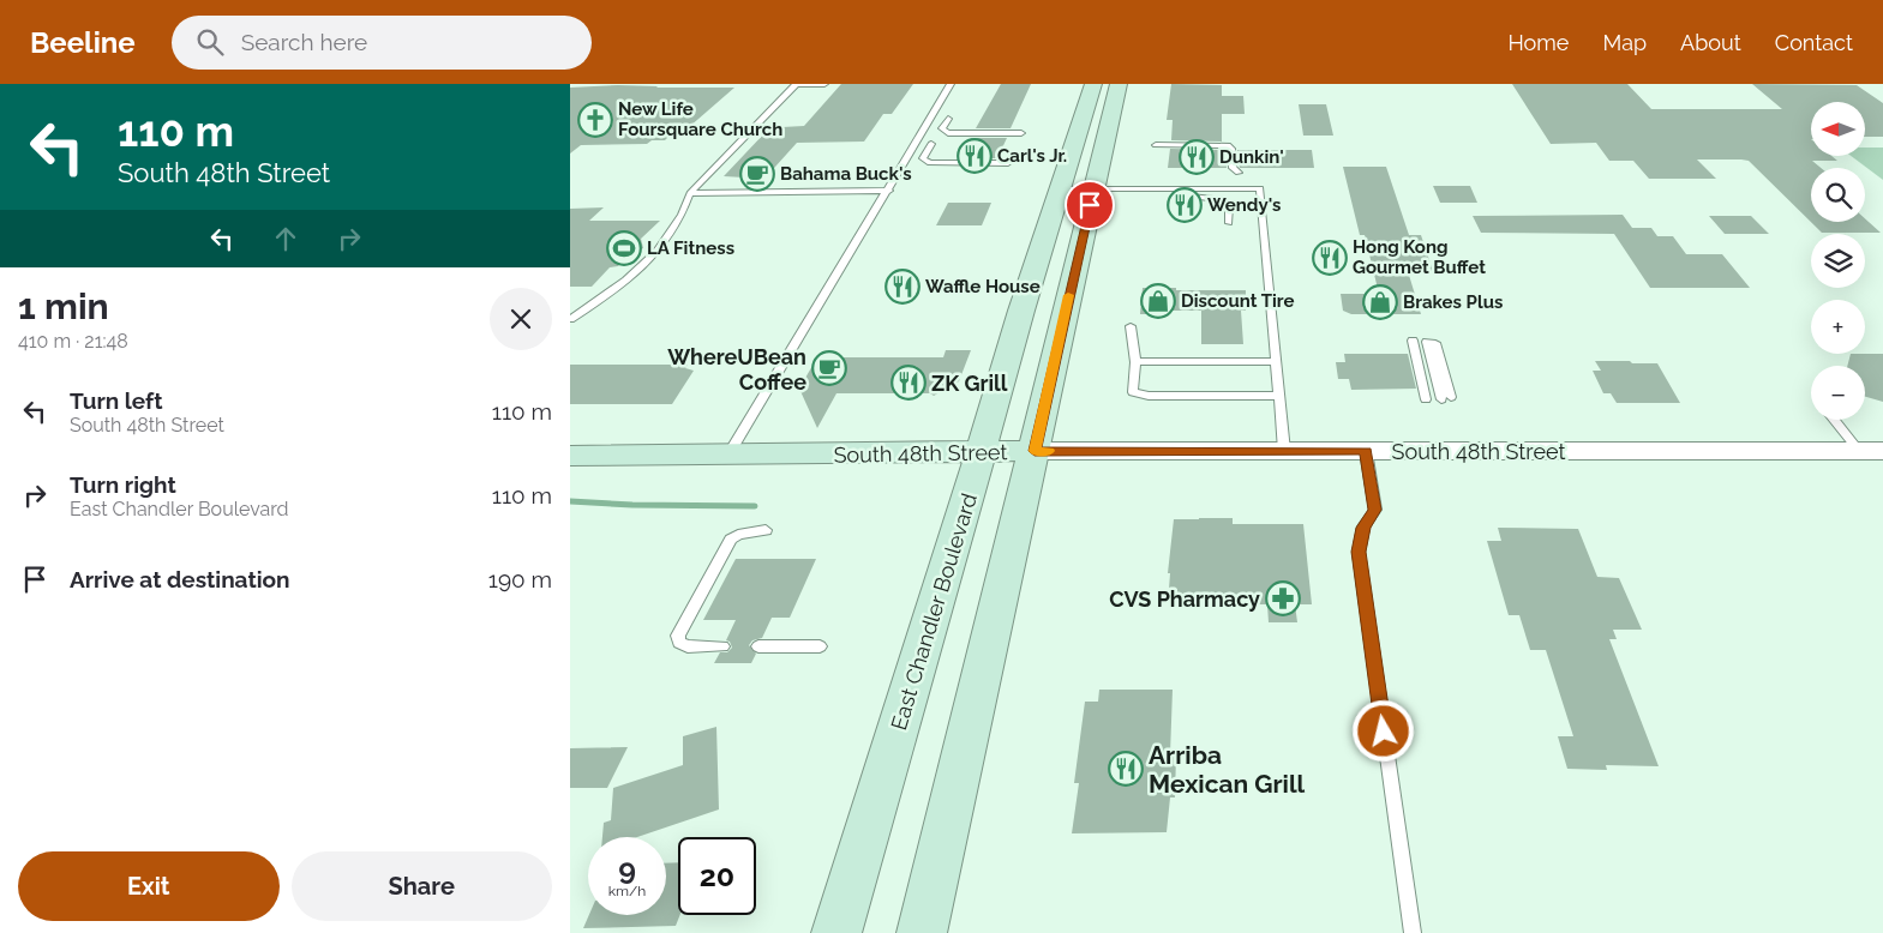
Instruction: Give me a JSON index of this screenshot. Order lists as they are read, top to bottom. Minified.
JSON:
{"streets":{"main road":["South 48th Street","East Chandler Boulevard"]},"crossings":[["South 48th Street","East Chandler Boulevard"]],"places":{"church":["New Life Foursquare Church"],"restaurant":["Carl's Jr.","Dunkin'","Wendy's","Hong Kong Gourmet Buffet","Waffle House","ZK Grill","Arriba Mexican Grill"],"cafe":["Bahama Buck's","WhereUBean Coffee"],"sports":["LA Fitness"],"shop":["Discount Tire","Brakes Plus"],"pharmacy":["CVS Pharmacy"]},"north":"left","page":{"header":"Beeline","search":"Search here","nav":["Home","Map","About","Contact"],"turn":["110 m","South 48th Street"],"map_buttons":["+","−"],"heading":["1 min","410 m · 21:48"],"list":[{"name":"Turn left","note":"South 48th Street","value":"110 m"},{"name":"Turn right","note":"East Chandler Boulevard","value":"110 m"},{"name":"Arrive at destination","value":"190 m"}],"speed":"9 km/h","limit":"20","buttons":["Exit","Share"]}}
